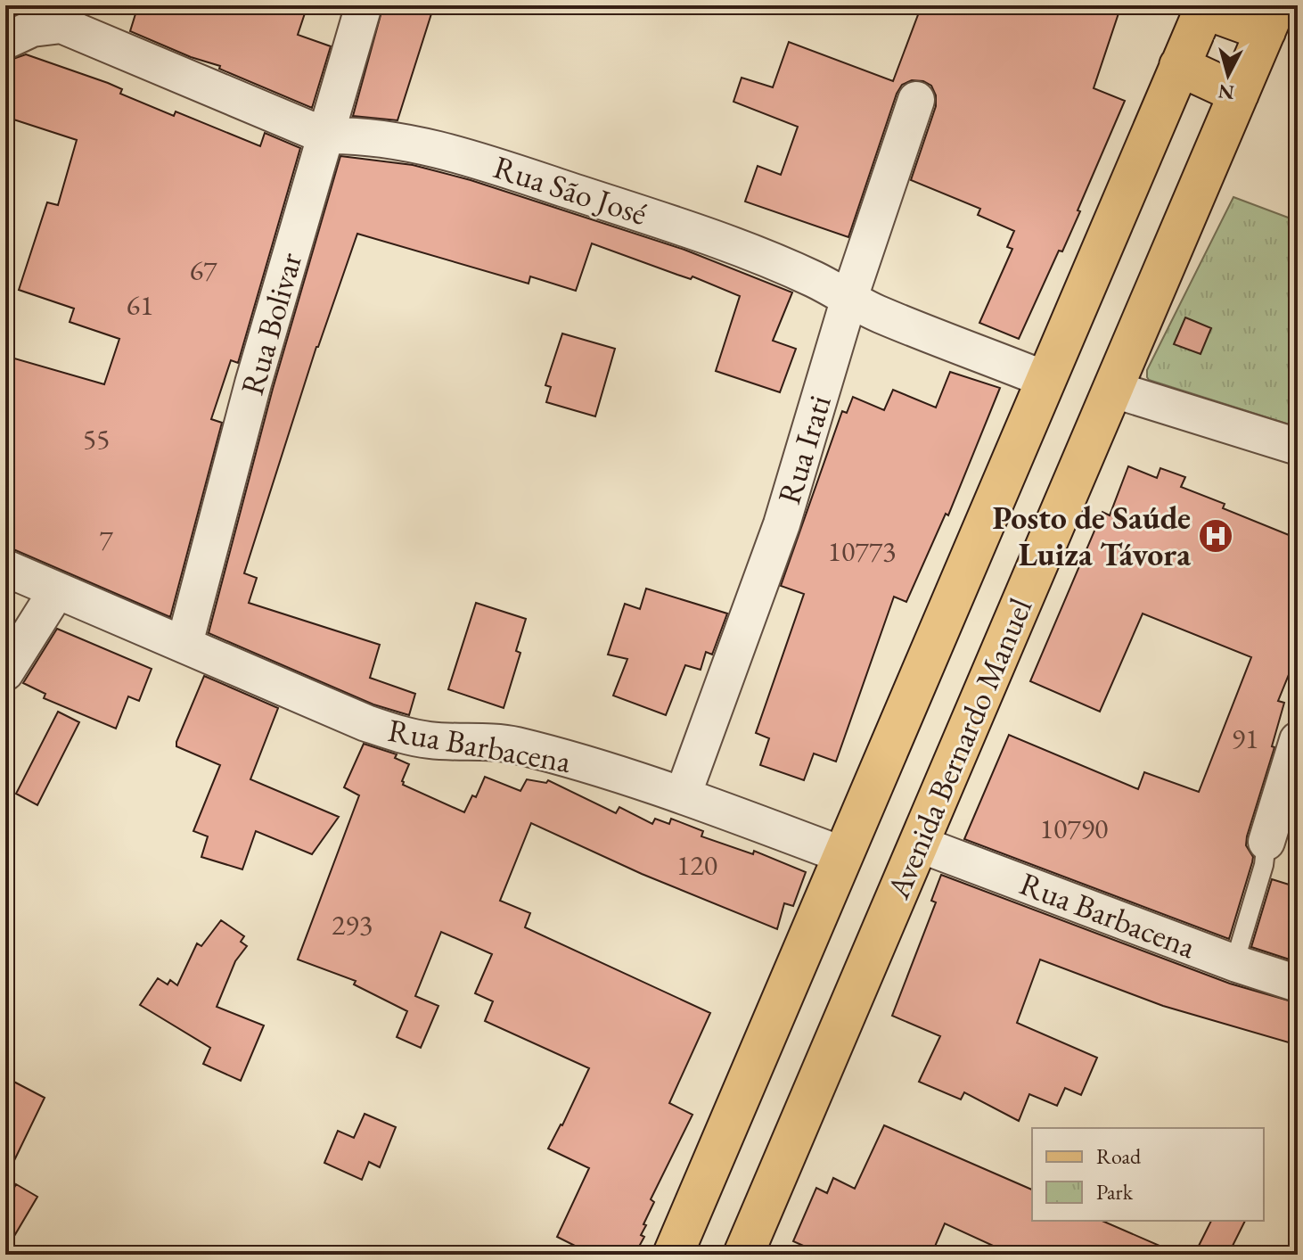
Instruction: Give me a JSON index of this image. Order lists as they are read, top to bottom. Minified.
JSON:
{"streets":{"main road":["Avenida Bernardo Manuel"],"street":["Rua São José","Rua Bolivar","Rua Irati","Rua Barbacena"]},"crossings":[["Rua São José","Rua Bolivar"],["Rua São José","Rua Irati"],["Rua São José","Avenida Bernardo Manuel"],["Rua Bolivar","Rua Barbacena"],["Rua Irati","Rua Barbacena"],["Rua Barbacena","Avenida Bernardo Manuel"]],"places":{"hospital":["Posto de Saúde Luiza Távora"]},"house_numbers":["67","61","55","7","10773","91","10790","120","293"],"legend":["Road","Park"],"north":"bottom"}
